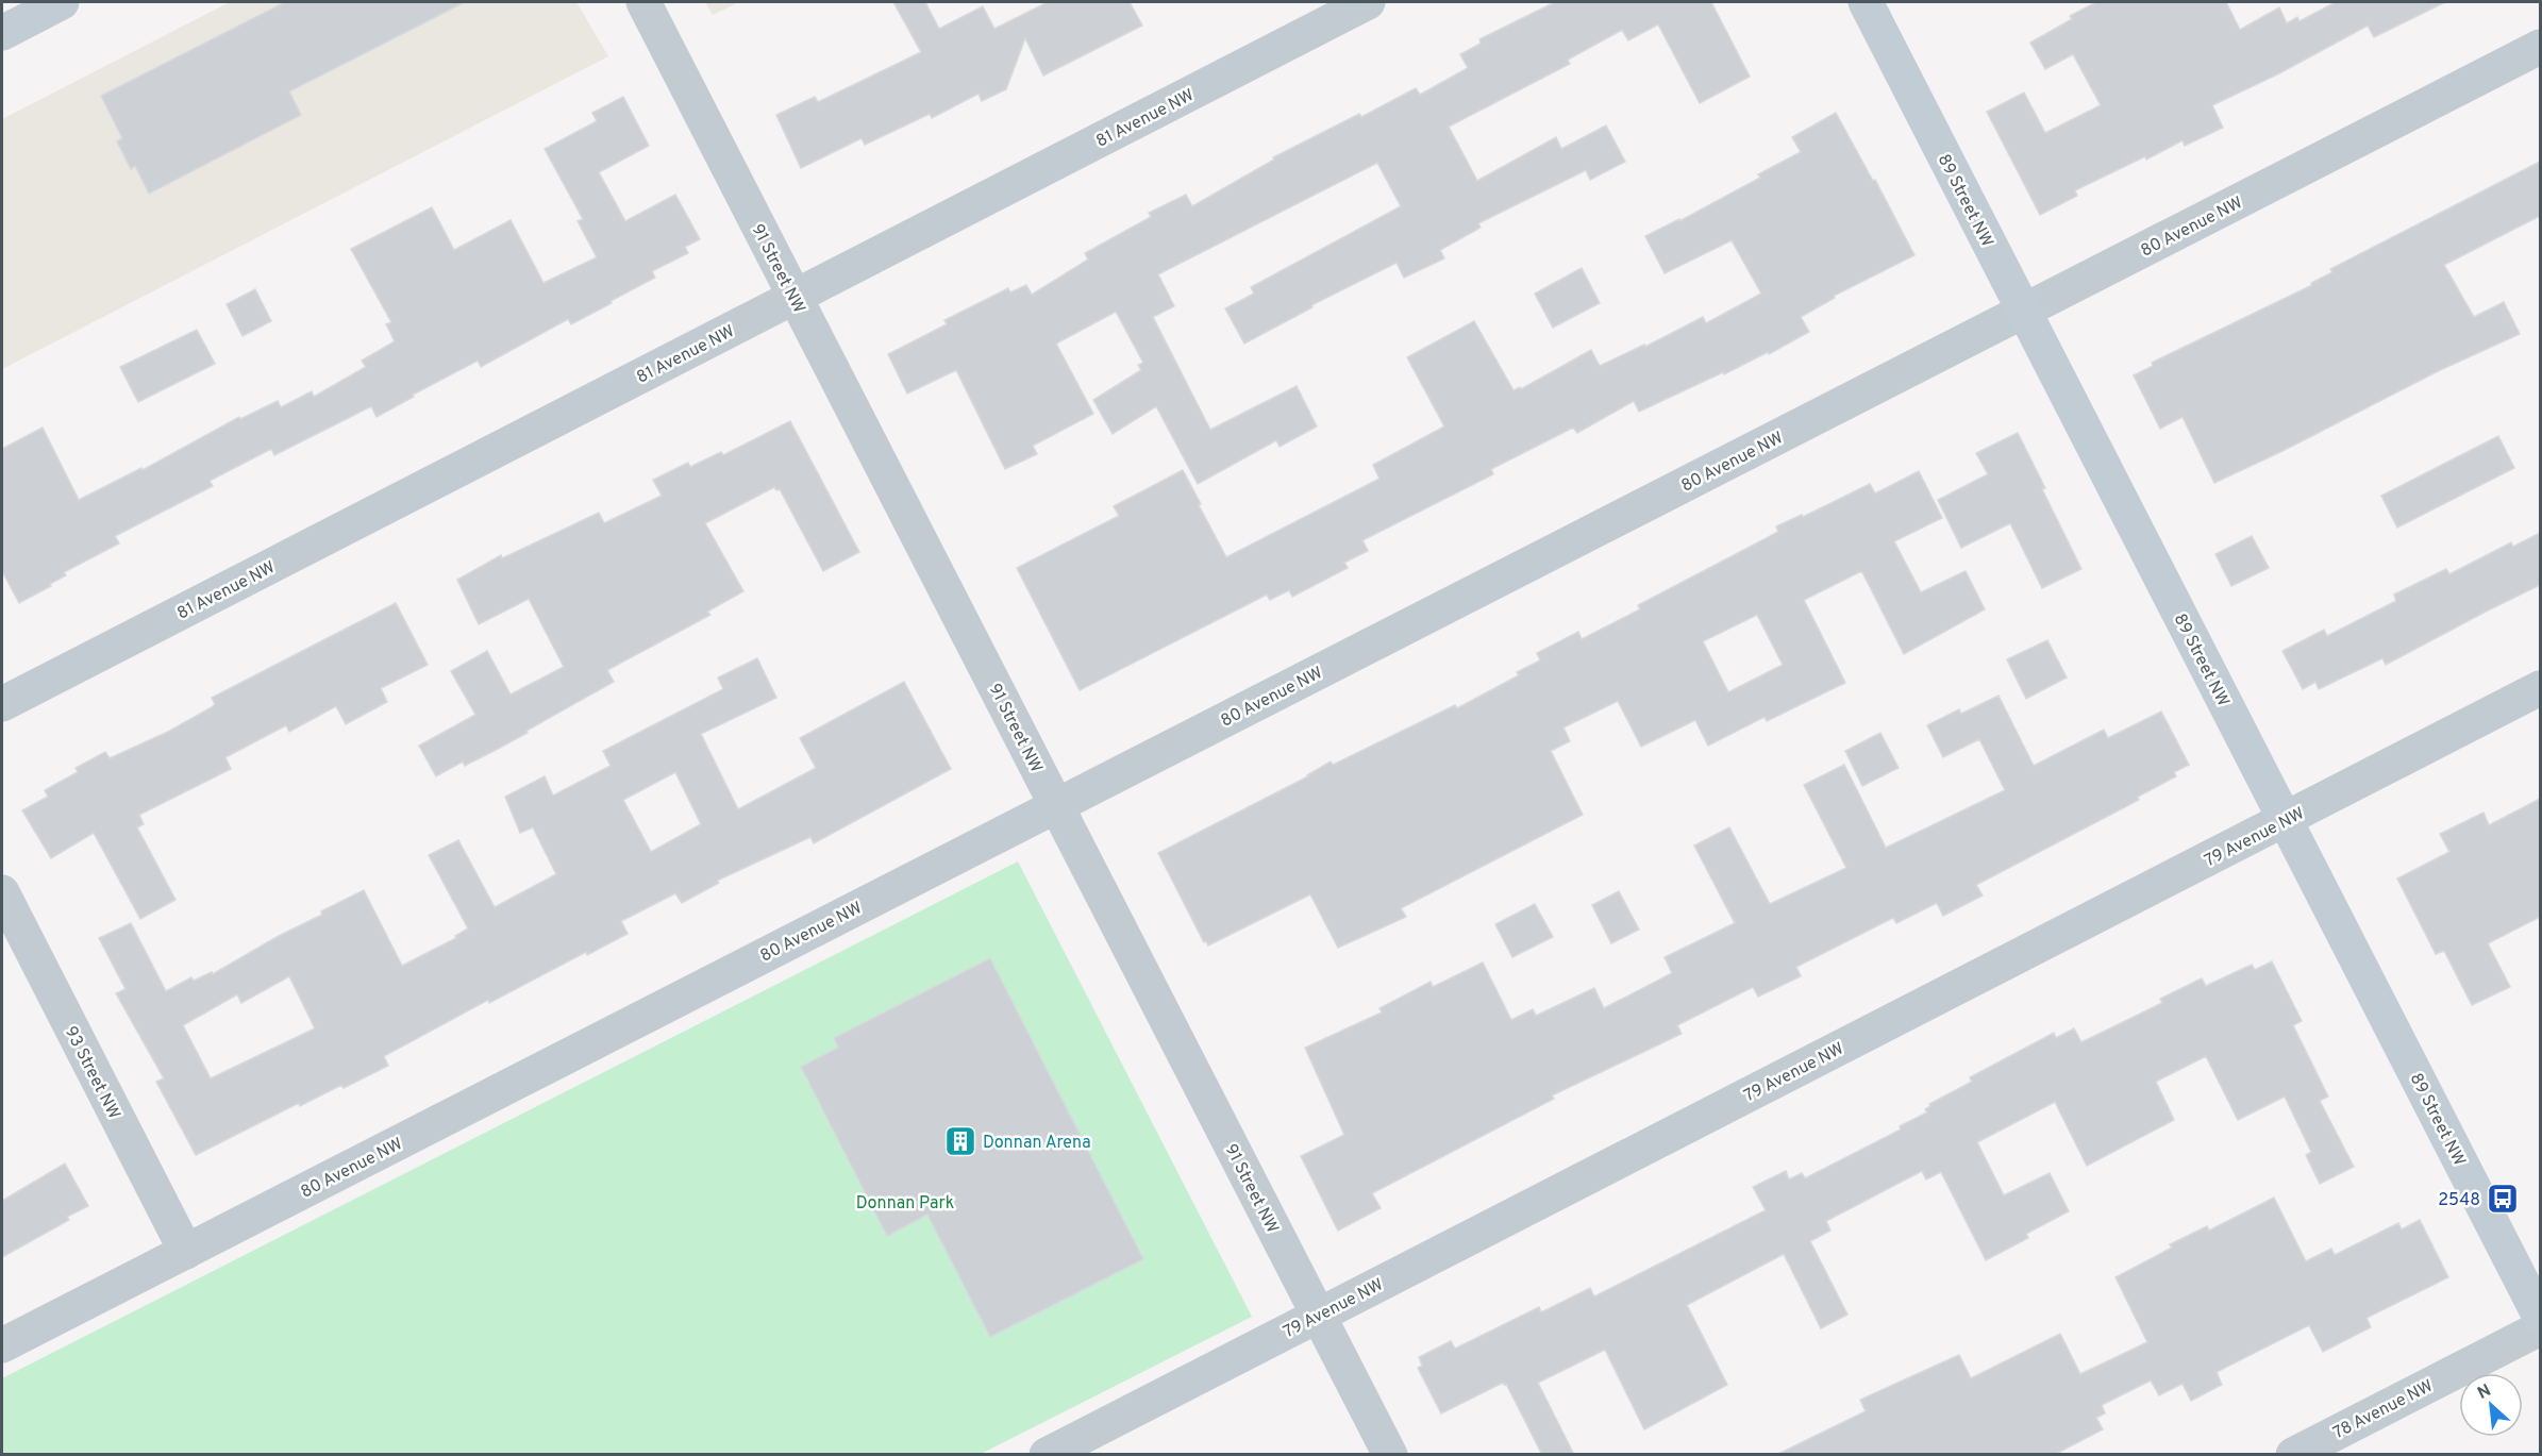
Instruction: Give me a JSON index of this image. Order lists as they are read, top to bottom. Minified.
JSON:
{"streets":{"street":["81 Avenue NW","89 Street NW","80 Avenue NW","91 Street NW","79 Avenue NW","93 Street NW","78 Avenue NW"]},"crossings":[["81 Avenue NW","91 Street NW"],["89 Street NW","80 Avenue NW"],["89 Street NW","79 Avenue NW"],["80 Avenue NW","91 Street NW"],["80 Avenue NW","93 Street NW"],["91 Street NW","79 Avenue NW"]],"parks":["Donnan Park"],"places":{"building":["Donnan Arena"],"bus stop":["2548"]},"north":"top left"}
